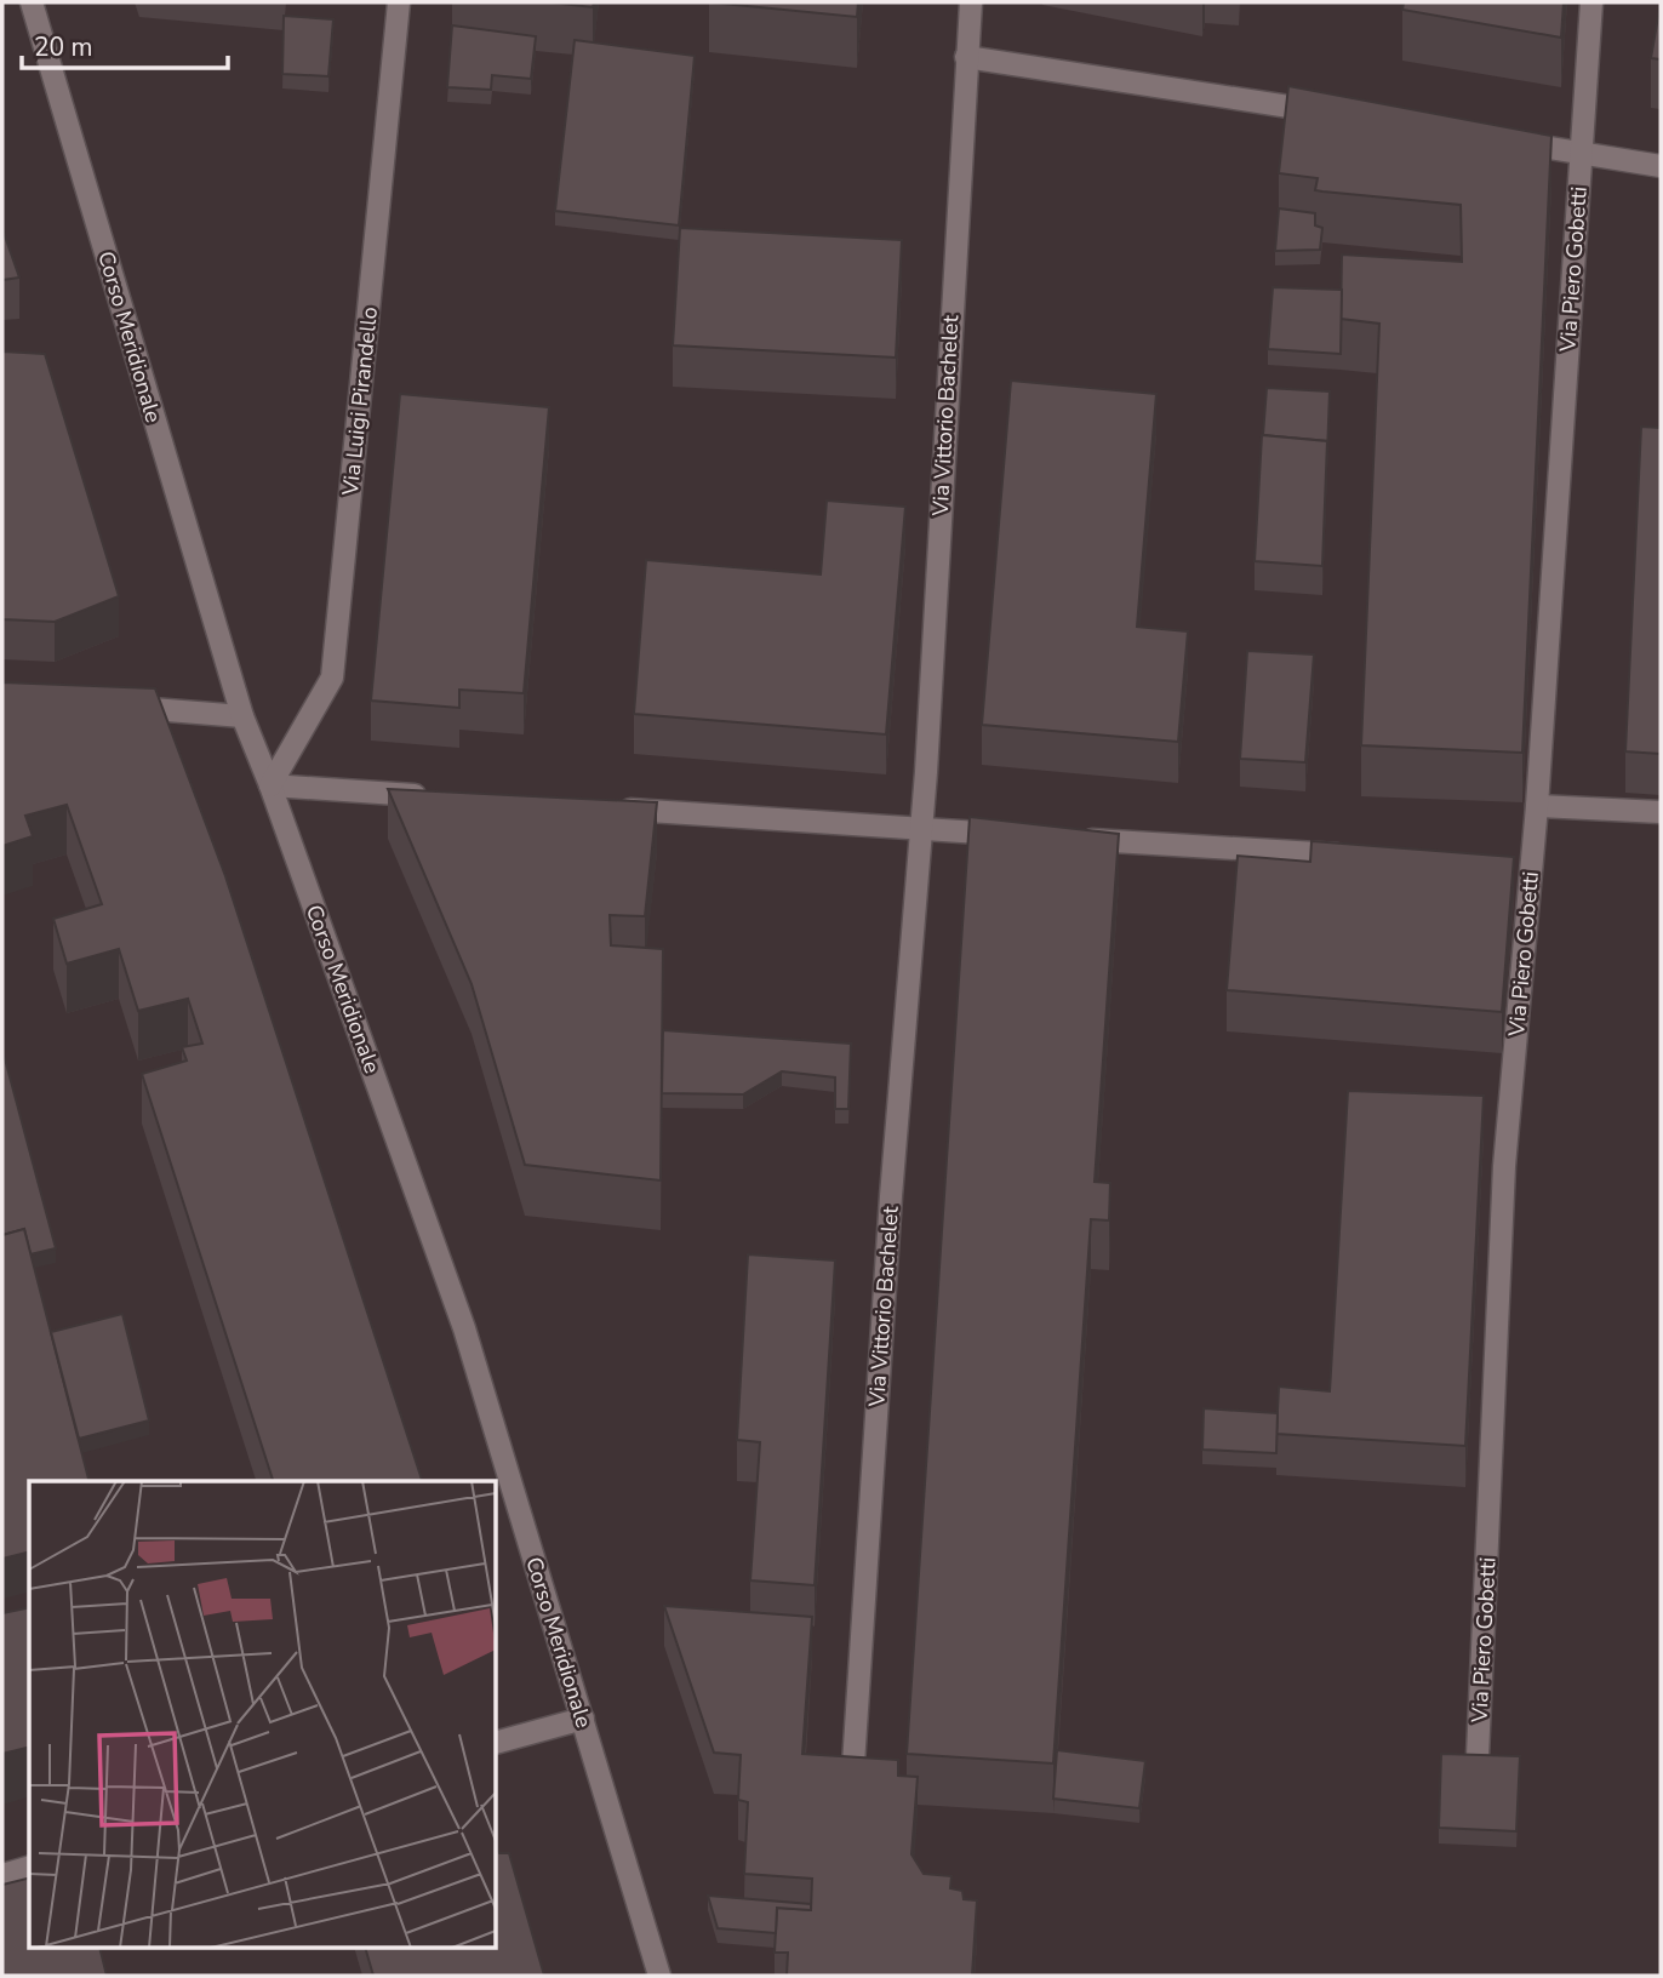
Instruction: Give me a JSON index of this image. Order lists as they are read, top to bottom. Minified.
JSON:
{"streets":{"street":["Via Piero Gobetti","Corso Meridionale","Via Luigi Pirandello","Via Vittorio Bachelet"]},"crossings":[["Corso Meridionale","Via Luigi Pirandello"]],"scale_bar":"20 m"}
